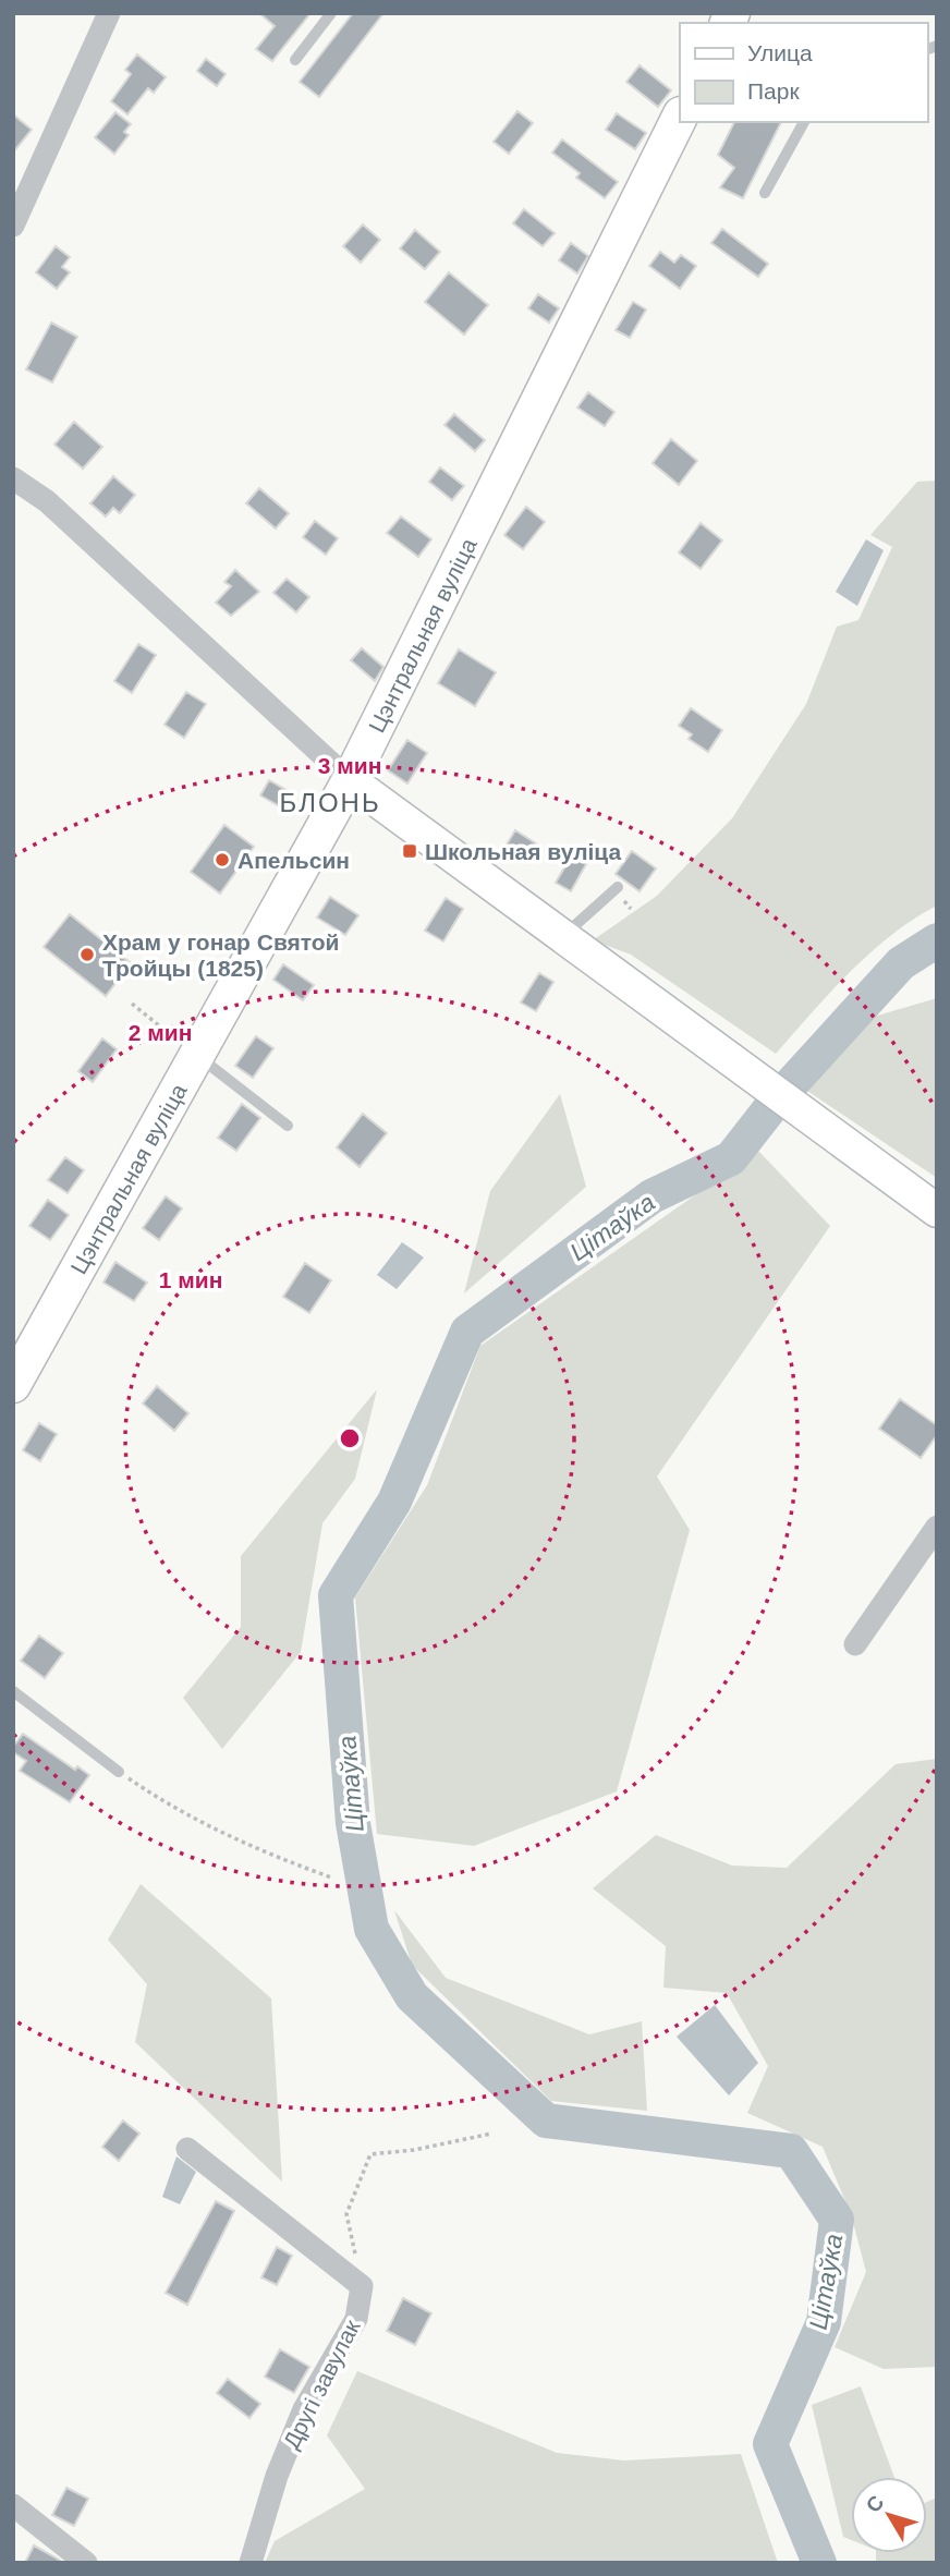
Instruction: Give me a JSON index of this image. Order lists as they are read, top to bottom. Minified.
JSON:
{"streets":{"main road":["Цэнтральная вуліца"],"street":["Другі завулак"]},"districts":["БЛОНЬ"],"water":["Цітаўка"],"places":{"transit":["Школьная вуліца"],"other":["Апельсин","Храм у гонар Святой Тройцы (1825)"]},"legend":["Улица","Парк"],"north":"top left","rings":["3 мин","2 мин","1 мин"]}
